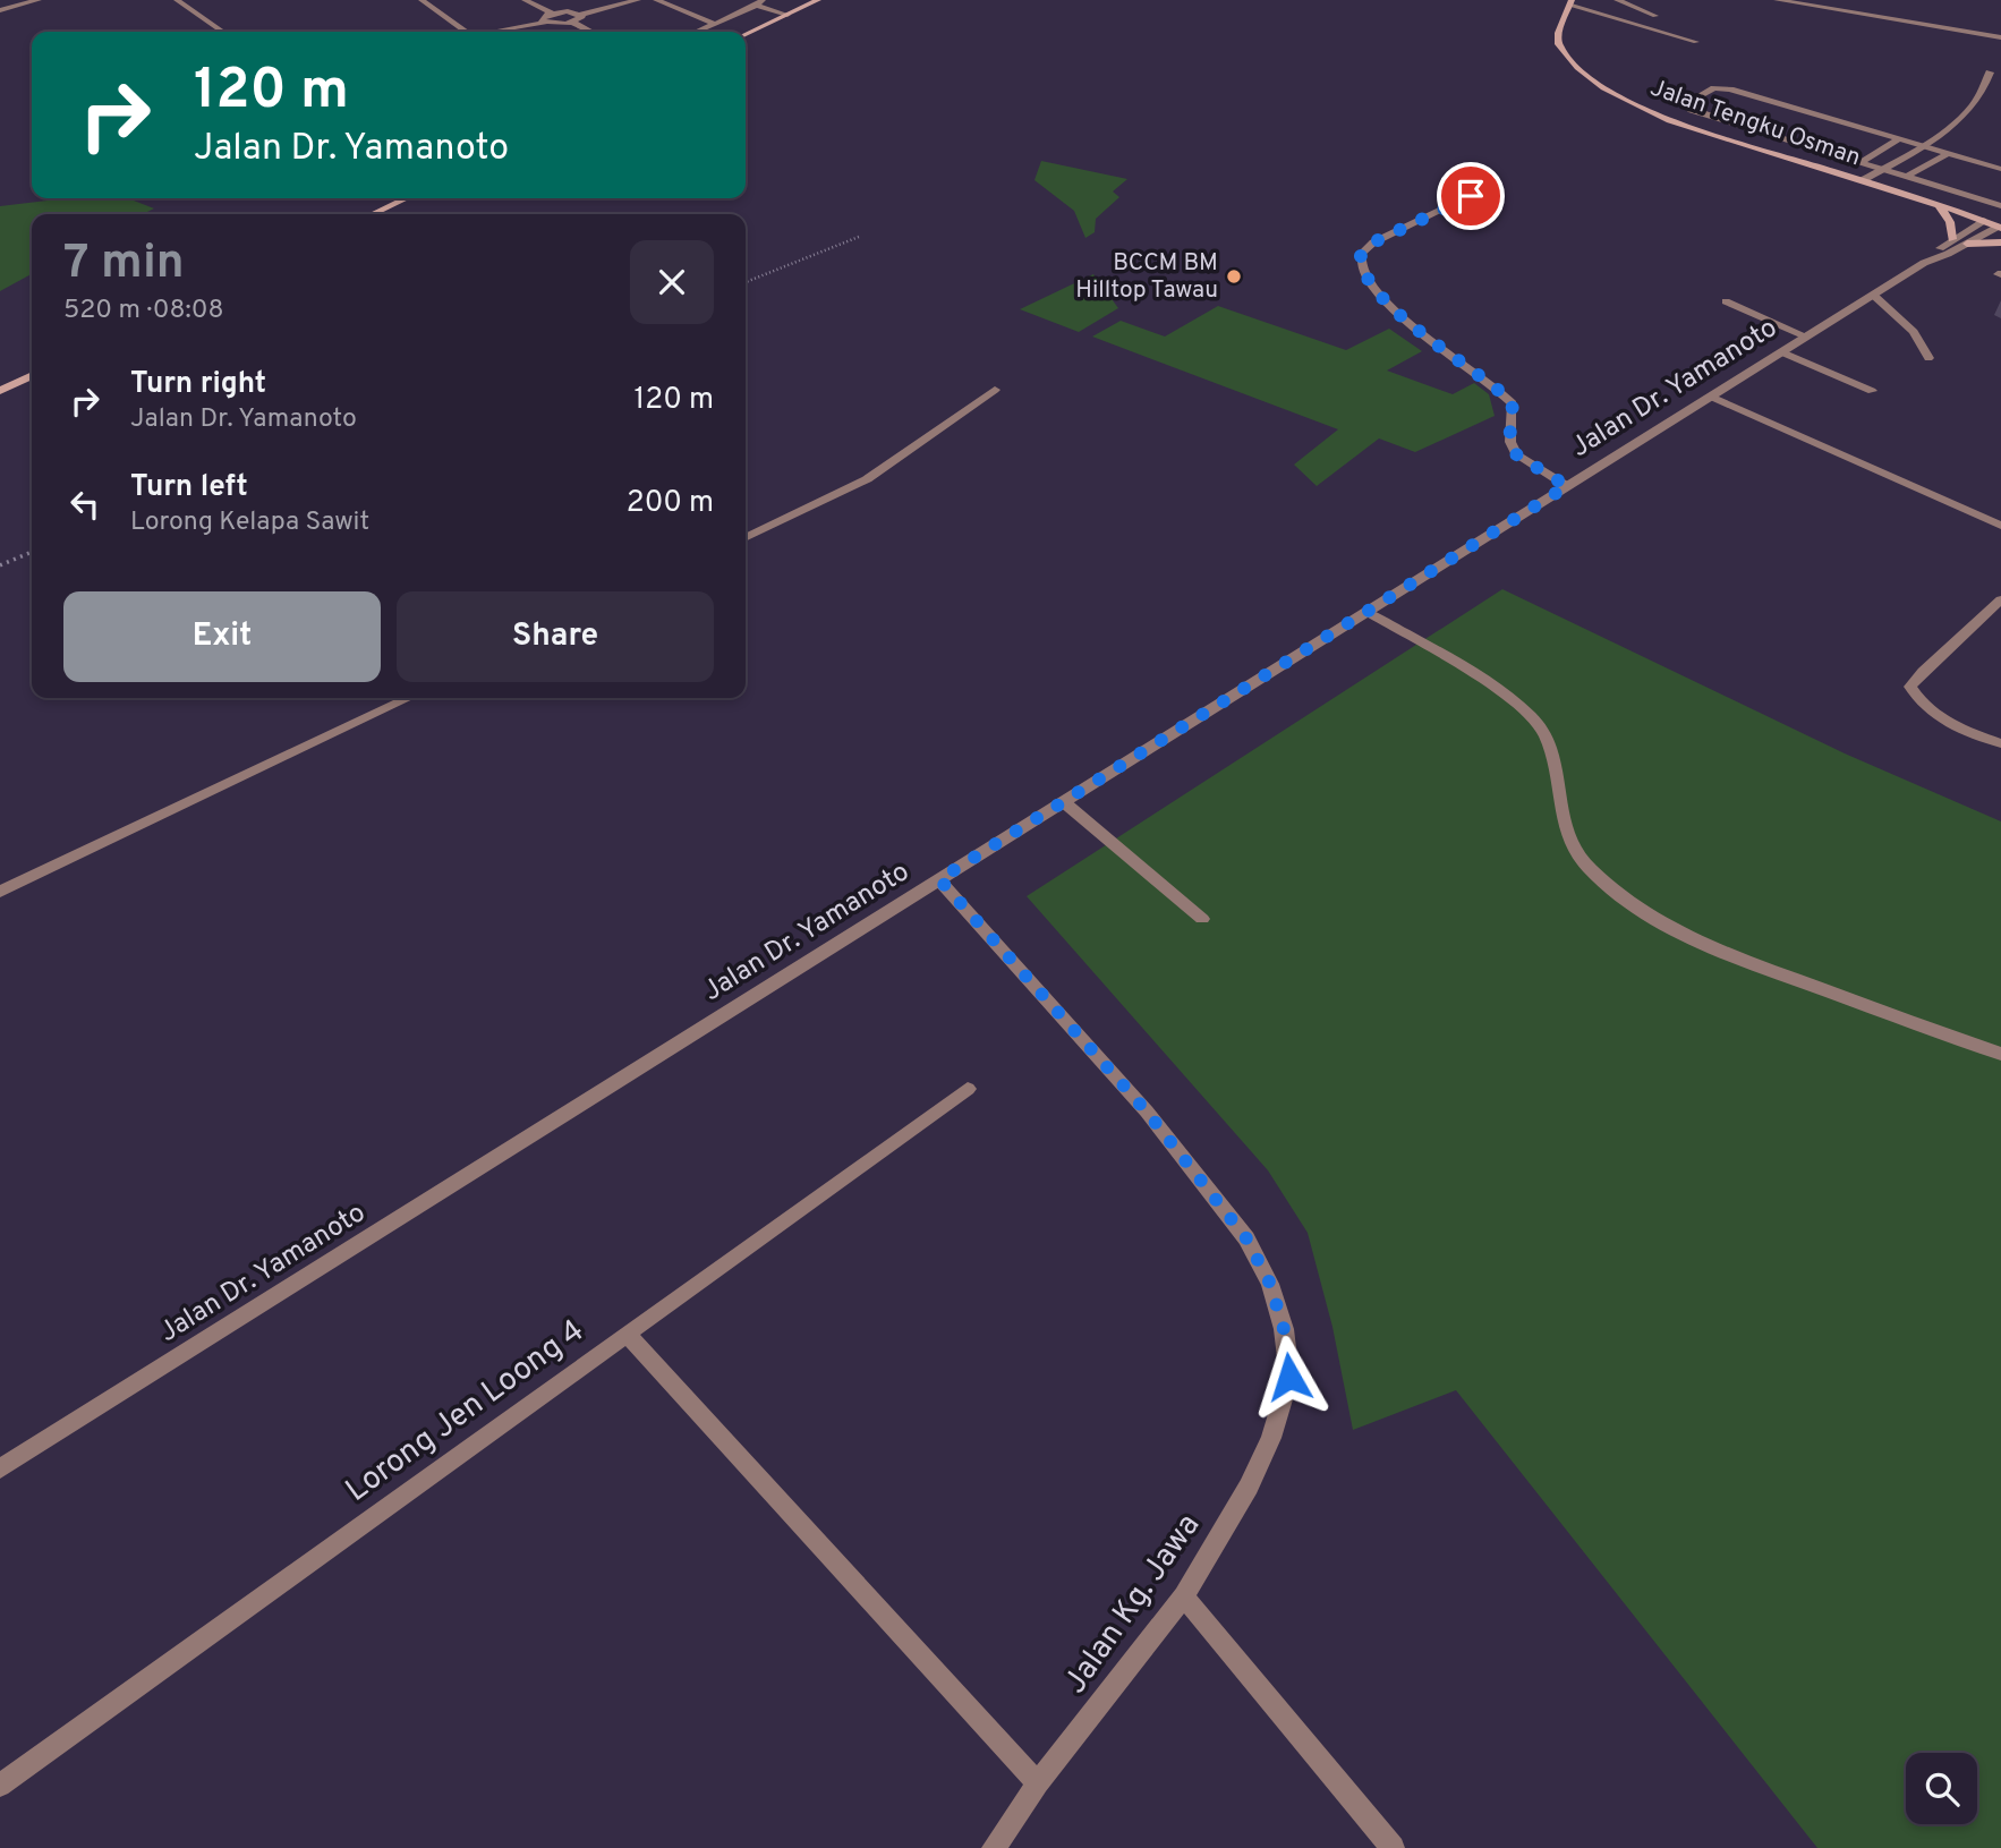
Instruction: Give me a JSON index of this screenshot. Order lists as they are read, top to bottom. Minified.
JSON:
{"streets":{"main road":["Jalan Tengku Osman"],"street":["Jalan Dr. Yamanoto","Lorong Jen Loong 4","Jalan Kg. Jawa"]},"crossings":[["Jalan Tengku Osman","Jalan Dr. Yamanoto"],["Jalan Dr. Yamanoto","Jalan Kg. Jawa"]],"places":["BCCM BM Hilltop Tawau"],"page":{"turn":["120 m","Jalan Dr. Yamanoto"],"heading":["7 min","520 m · 08:08"],"list":[{"name":"Turn right","note":"Jalan Dr. Yamanoto","value":"120 m"},{"name":"Turn left","note":"Lorong Kelapa Sawit","value":"200 m"}],"buttons":["Exit","Share"]}}
